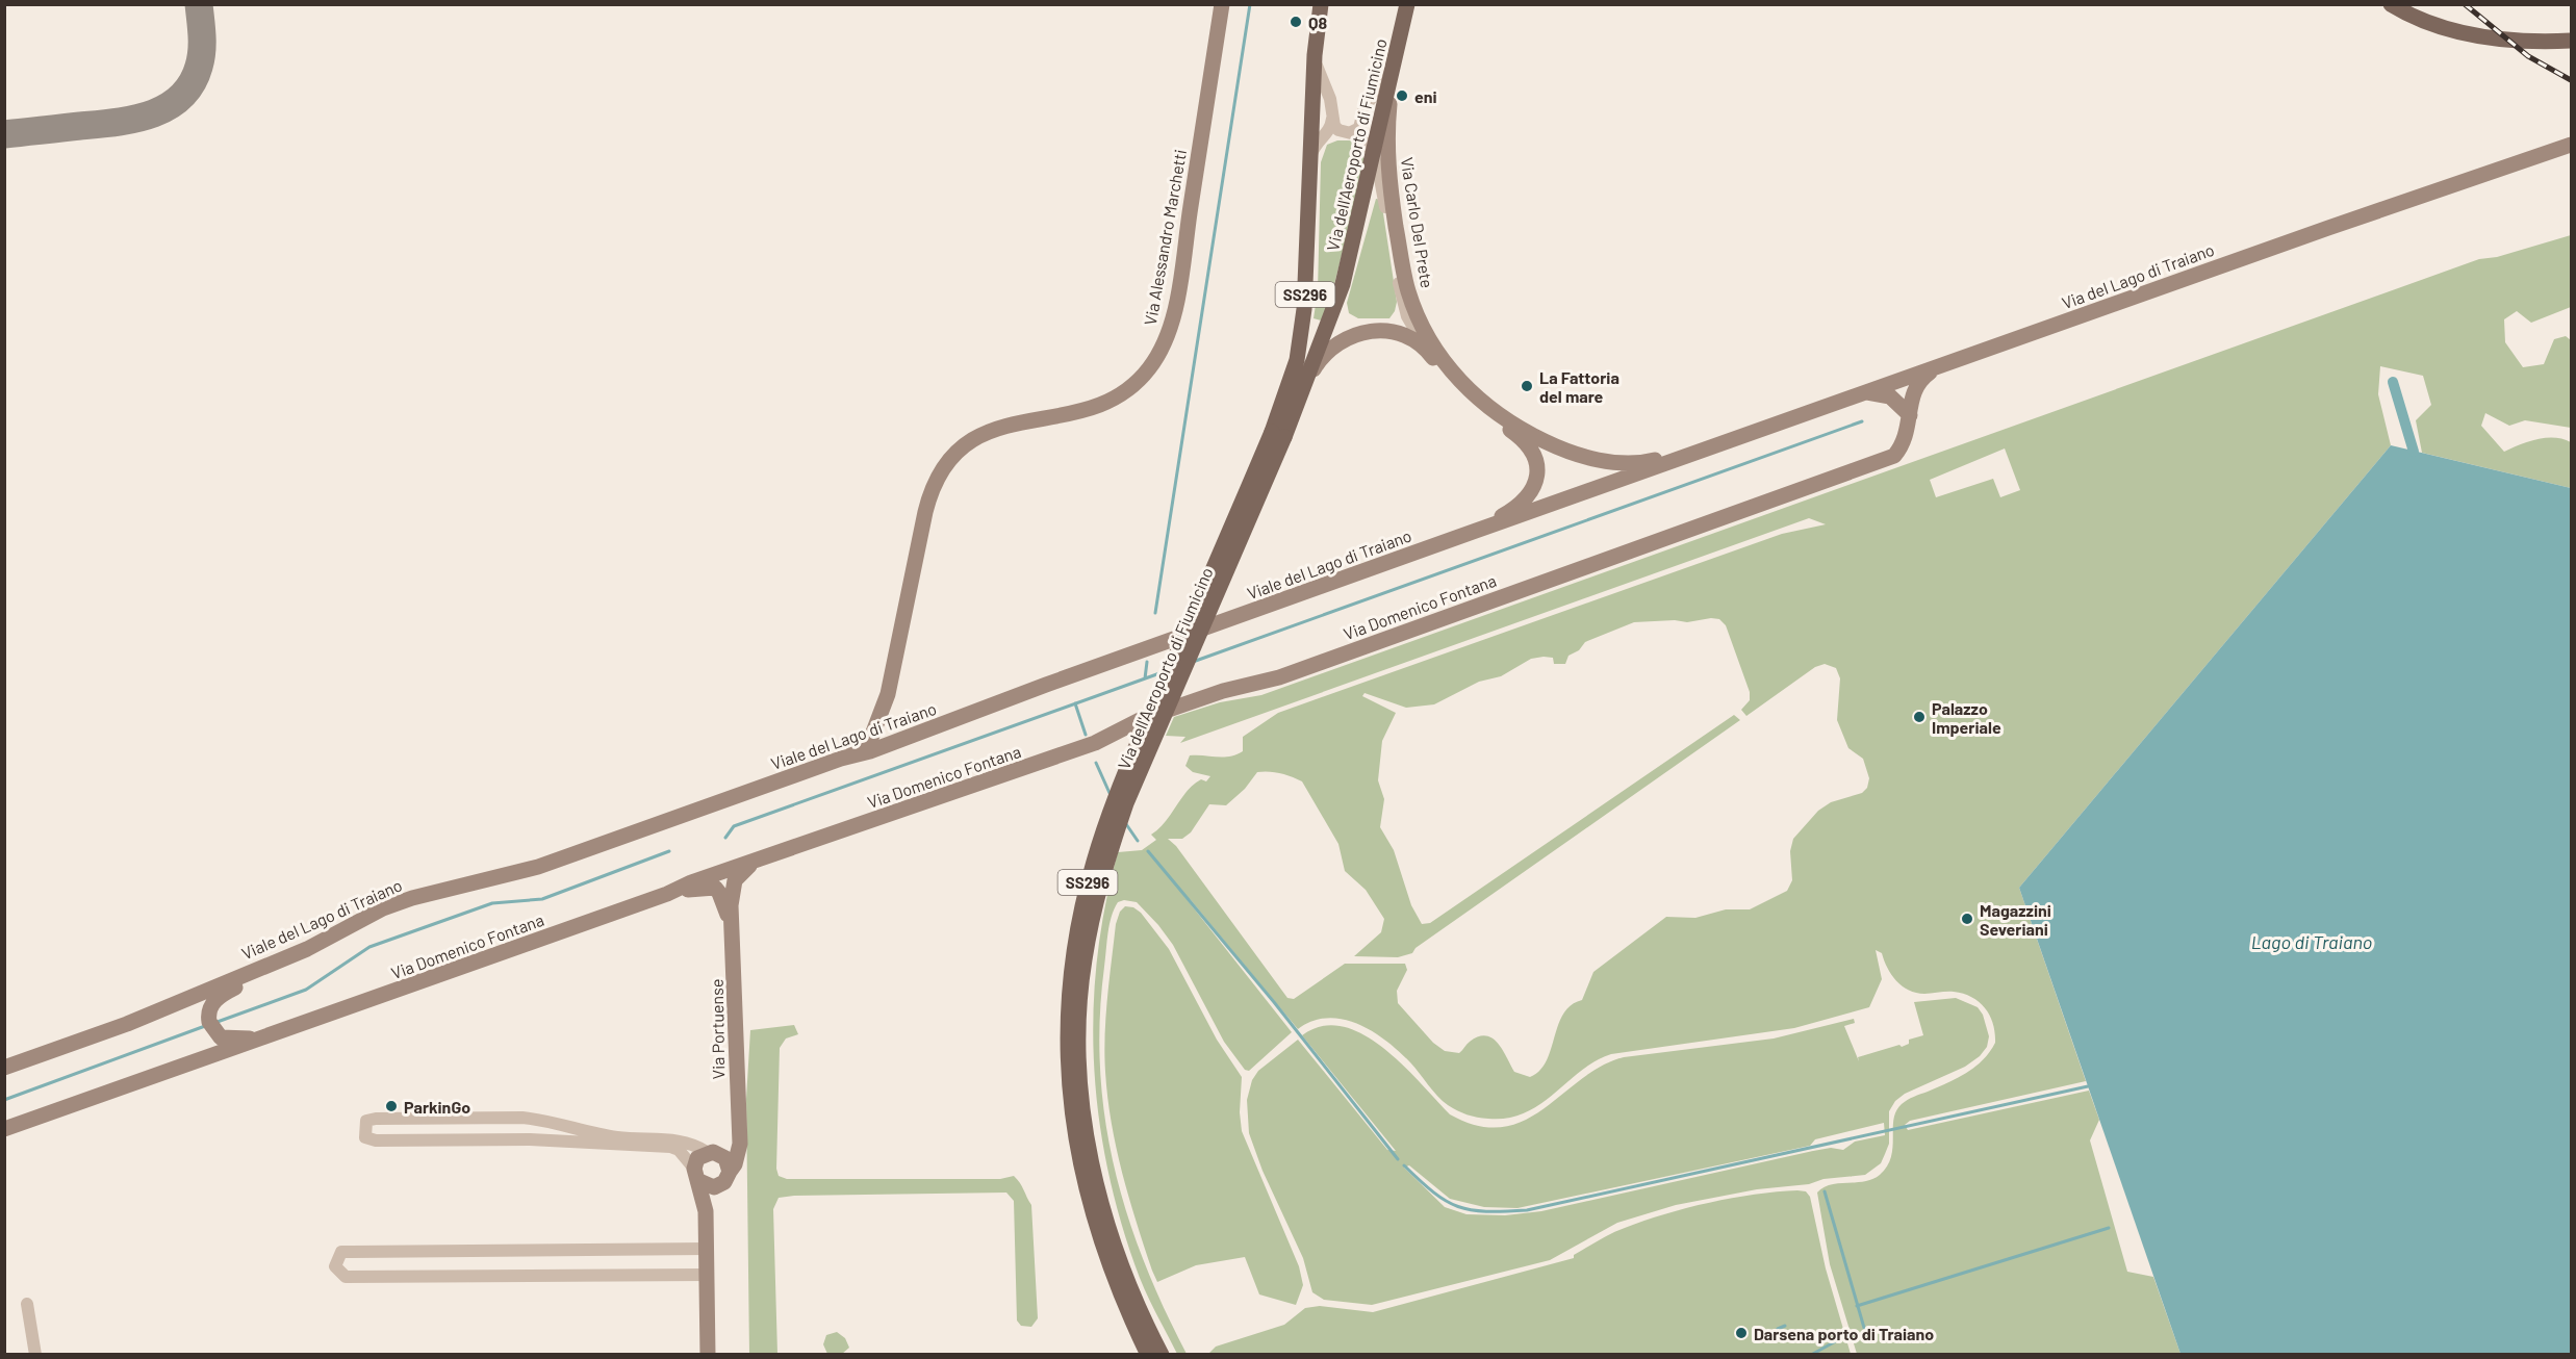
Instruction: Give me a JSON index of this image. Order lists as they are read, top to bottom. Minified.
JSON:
{"streets":{"main road":["Via dell'Aeroporto di Fiumicino","SS296"],"street":["Via Carlo Del Prete","Via Alessandro Marchetti","Via del Lago di Traiano","Viale del Lago di Traiano","Via Domenico Fontana","Via Portuense"]},"crossings":[["Via dell'Aeroporto di Fiumicino","Via Carlo Del Prete"],["Via Carlo Del Prete","Viale del Lago di Traiano"],["Via Alessandro Marchetti","Viale del Lago di Traiano"],["Via del Lago di Traiano","Viale del Lago di Traiano"],["Via Domenico Fontana","Via Portuense"]],"water":["Lago di Traiano"],"places":["Q8","eni","La Fattoria del mare","Palazzo Imperiale","Magazzini Severiani","ParkinGo","Darsena porto di Traiano"]}
